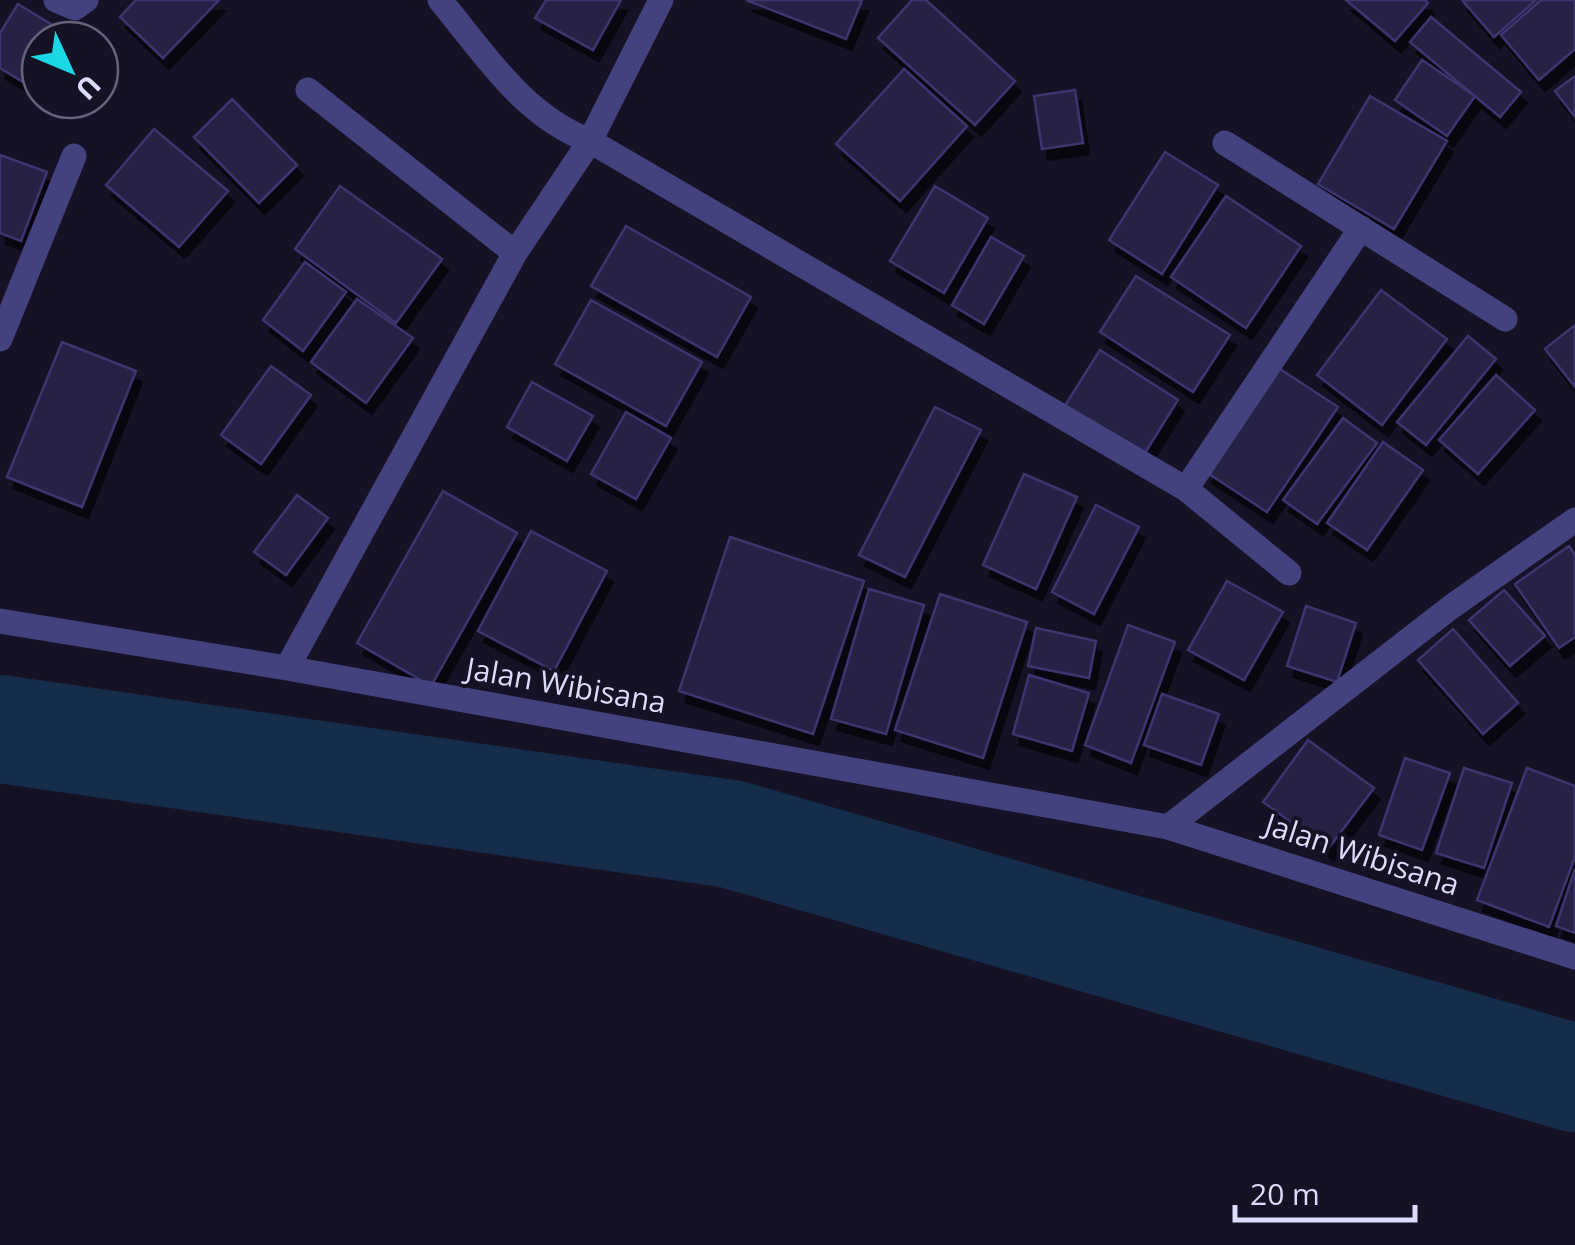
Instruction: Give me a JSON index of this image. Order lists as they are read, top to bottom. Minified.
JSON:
{"streets":{"street":["Jalan Wibisana"]},"scale_bar":"20 m","north":"bottom right"}
